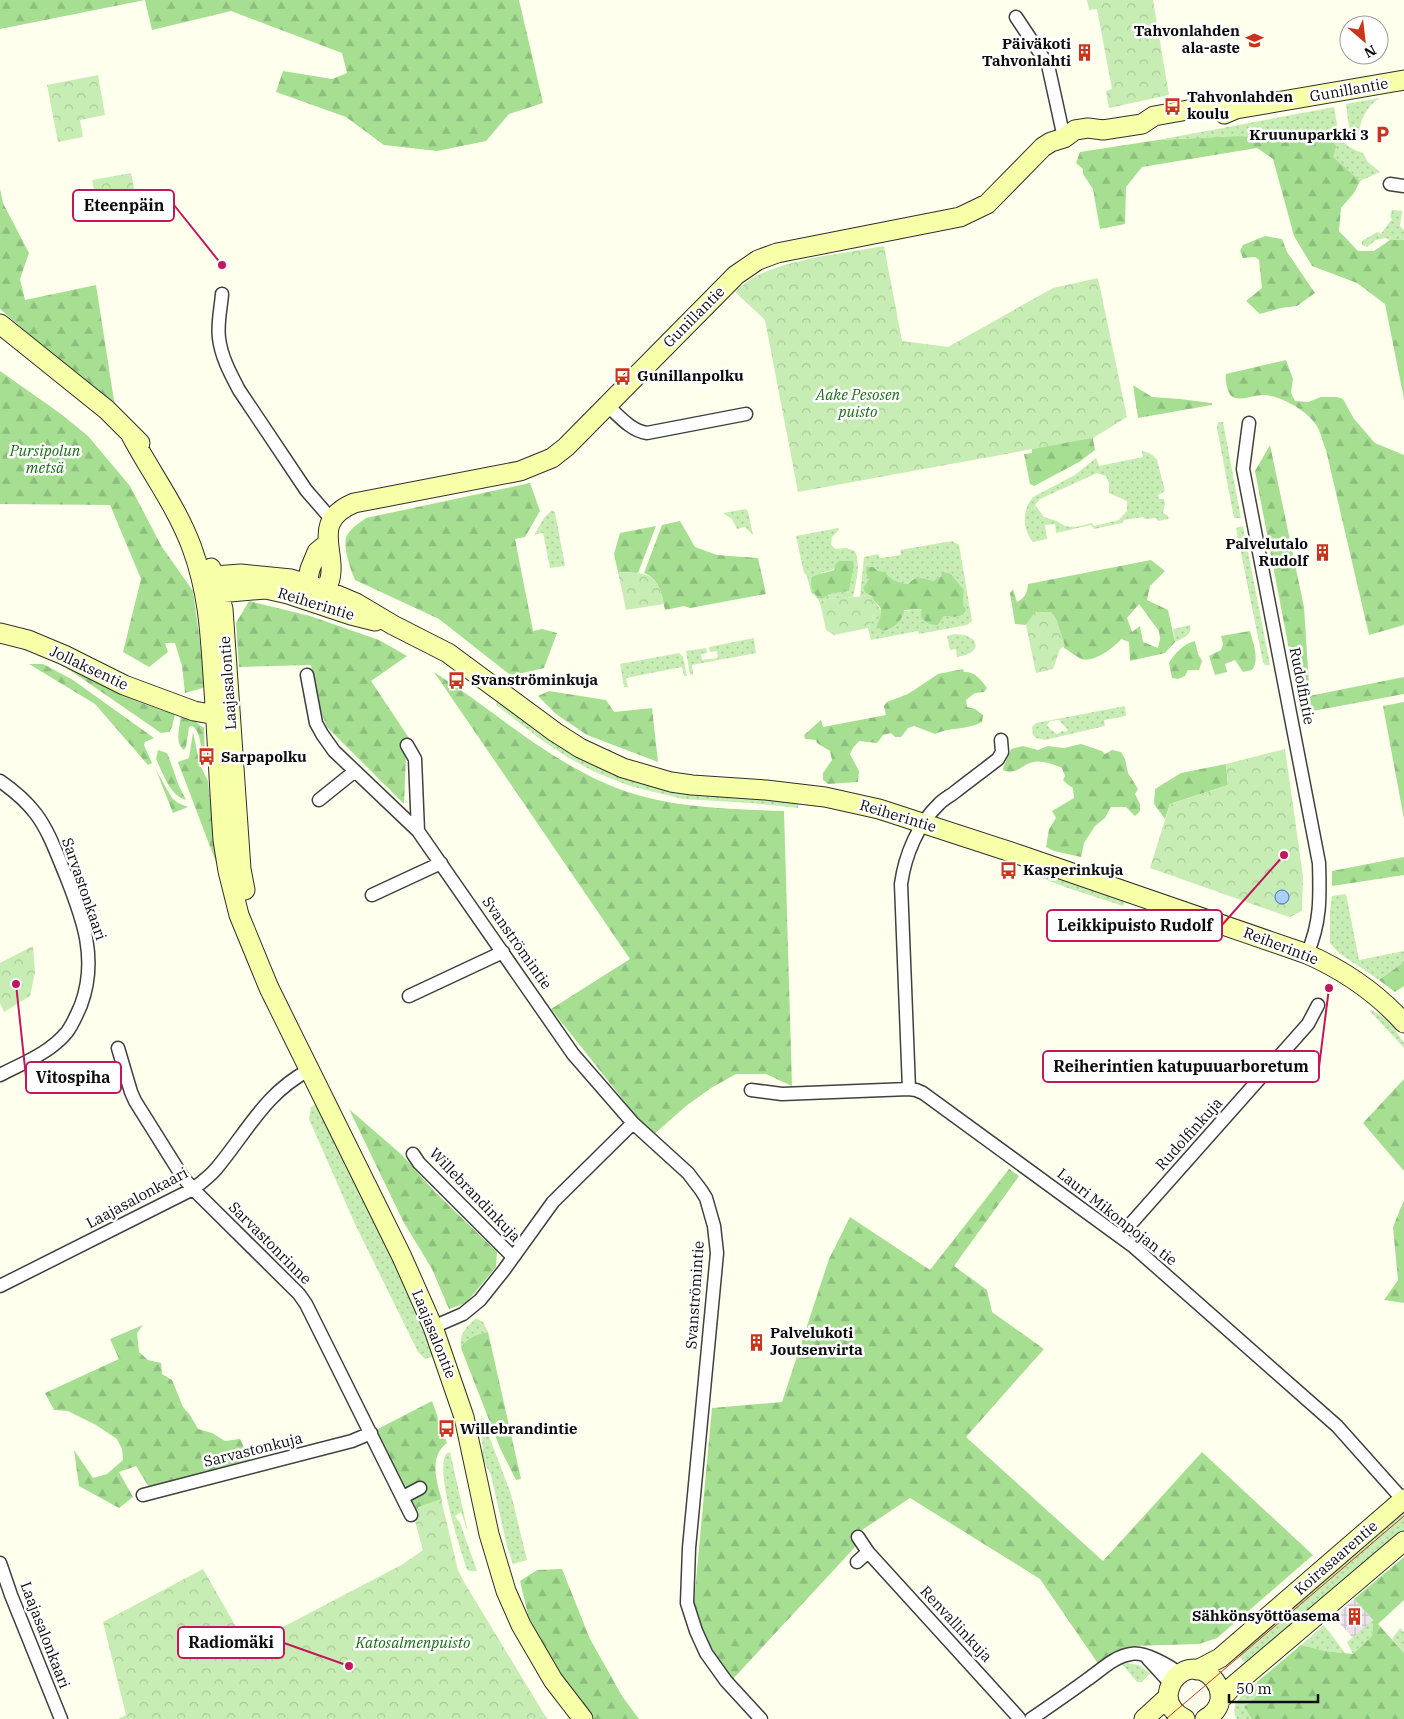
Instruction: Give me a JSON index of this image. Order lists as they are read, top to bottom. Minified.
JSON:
{"streets":{"street":["Gunillantie","Reiherintie","Jollaksentie","Laajasalontie","Rudolfintie","Sarvastonkaari","Svanströmintie","Rudolfinkuja","Willebrandinkuja","Laajasalonkaari","Lauri Mikonpojan tie","Sarvastonrinne","Sarvastonkuja","Koirasaarentie","Renvallinkuja"]},"crossings":[["Reiherintie","Laajasalontie"],["Reiherintie","Rudolfintie"],["Jollaksentie","Laajasalontie"],["Laajasalontie","Laajasalonkaari"],["Rudolfinkuja","Lauri Mikonpojan tie"],["Laajasalonkaari","Sarvastonrinne"],["Lauri Mikonpojan tie","Koirasaarentie"],["Sarvastonrinne","Sarvastonkuja"]],"parks":["Aake Pesosen puisto","Pursipolun metsä","Katosalmenpuisto"],"places":{"school or university":["Tahvonlahden ala-aste"],"building":["Päiväkoti Tahvonlahti","Palvelutalo Rudolf","Palvelukoti Joutsenvirta","Sähkönsyöttöasema"],"bus stop":["Tahvonlahden koulu","Gunillanpolku","Svanströminkuja","Sarpapolku","Kasperinkuja","Willebrandintie"],"parking":["Kruunuparkki 3"],"other":["Eteenpäin","Leikkipuisto Rudolf","Vitospiha","Reiherintien katupuuarboretum","Radiomäki"]},"scale_bar":"50 m","north":"bottom right"}
